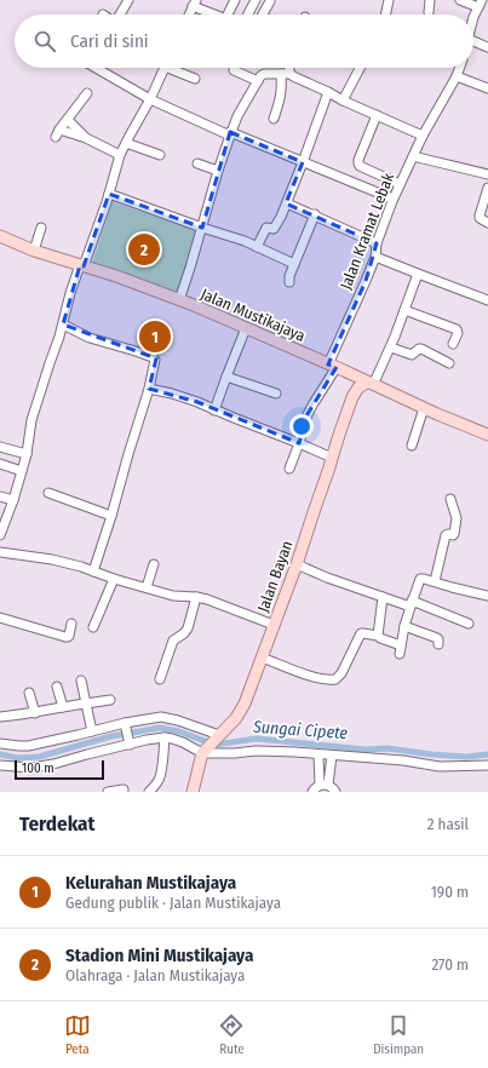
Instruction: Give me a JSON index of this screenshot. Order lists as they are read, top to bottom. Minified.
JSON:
{"streets":{"main road":["Jalan Mustikajaya","Jalan Bayan"],"street":["Jalan Kramat Lebak"]},"crossings":[["Jalan Kramat Lebak","Jalan Mustikajaya"],["Jalan Mustikajaya","Jalan Bayan"]],"water":["Sungai Cipete"],"scale_bar":"100 m","page":{"search":"Cari di sini","pins":["2","1"],"scale":"100 m","heading":["Terdekat","2 hasil"],"list":[{"mark":"1","name":"Kelurahan Mustikajaya","note":"Gedung publik · Jalan Mustikajaya","value":"190 m"},{"mark":"2","name":"Stadion Mini Mustikajaya","note":"Olahraga · Jalan Mustikajaya","value":"270 m"}],"nav":["Peta","Rute","Disimpan"]}}
